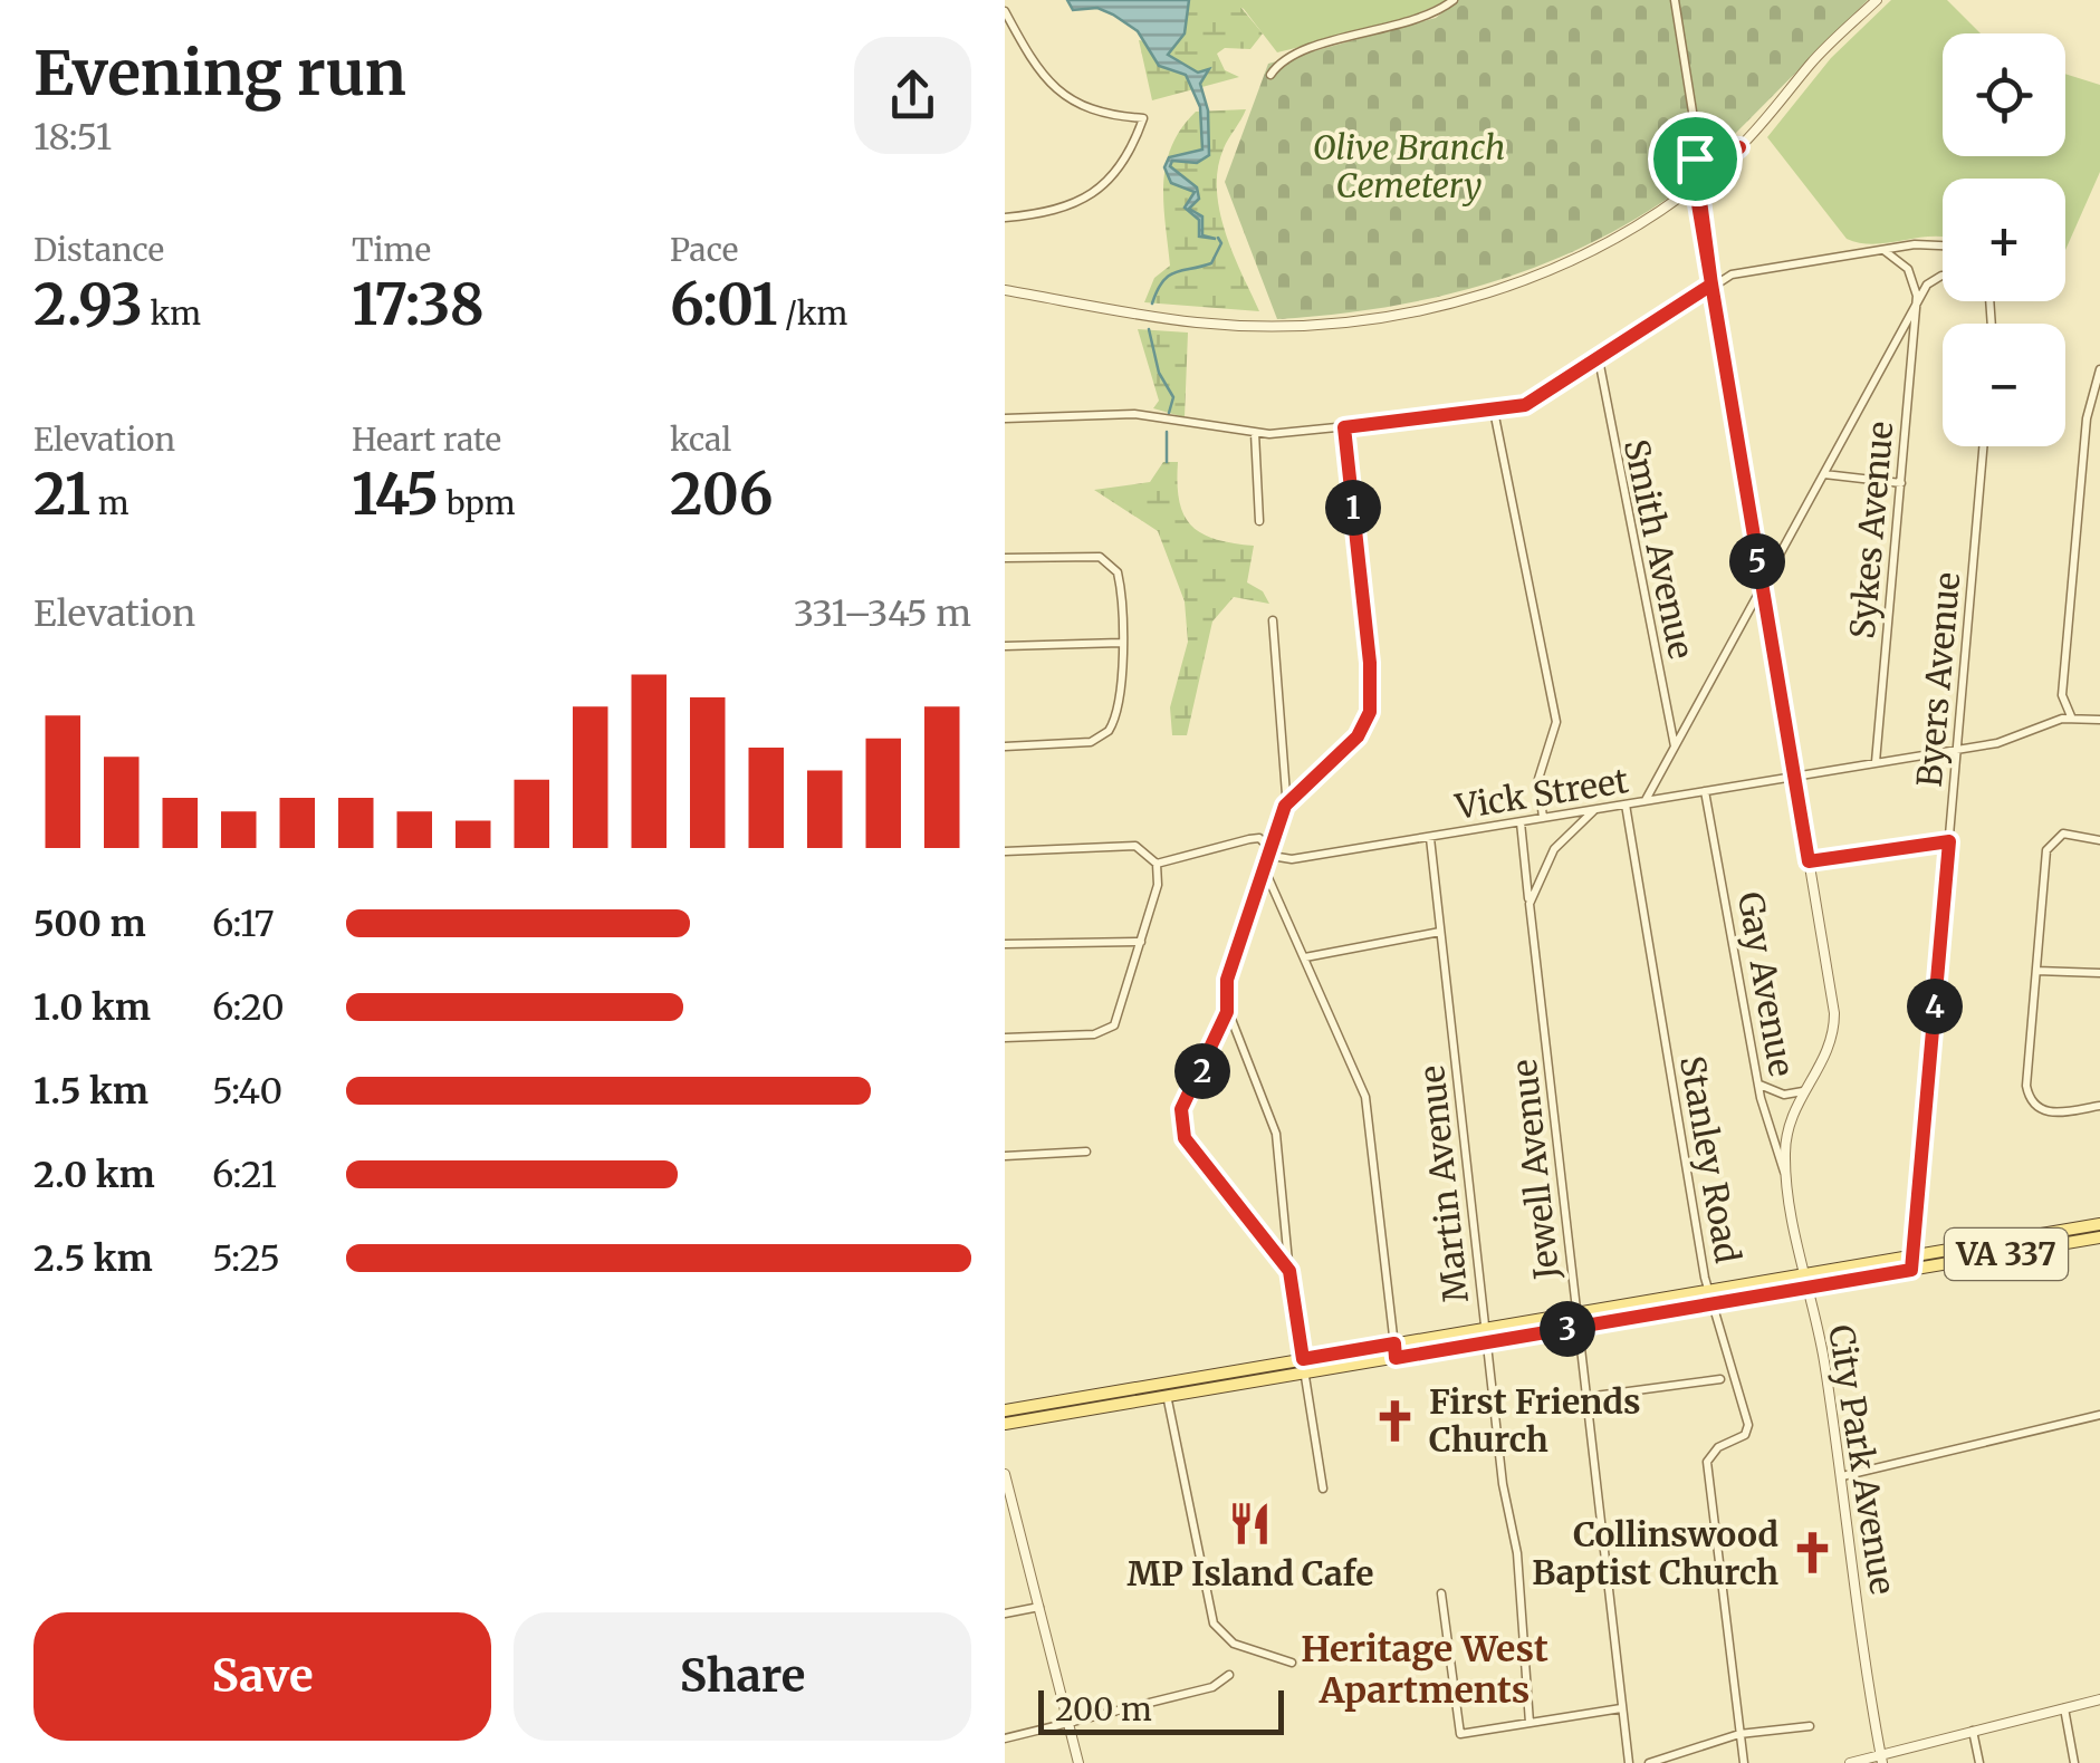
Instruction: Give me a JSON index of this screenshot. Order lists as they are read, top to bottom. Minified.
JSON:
{"streets":{"main road":["VA 337"],"street":["Sykes Avenue","Smith Avenue","Byers Avenue","Vick Street","Gay Avenue","Stanley Road","Jewell Avenue","Martin Avenue","City Park Avenue"]},"crossings":[["Sykes Avenue","Vick Street"],["Byers Avenue","Vick Street"],["Byers Avenue","VA 337"],["Vick Street","Gay Avenue"],["Vick Street","Stanley Road"],["Vick Street","Jewell Avenue"],["Vick Street","Martin Avenue"],["Vick Street","City Park Avenue"],["Gay Avenue","City Park Avenue"],["Stanley Road","VA 337"],["Jewell Avenue","VA 337"],["Martin Avenue","VA 337"],["VA 337","City Park Avenue"]],"districts":["Heritage West Apartments"],"parks":["Olive Branch Cemetery"],"places":{"church":["First Friends Church","Collinswood Baptist Church"],"restaurant":["MP Island Cafe"]},"scale_bar":"200 m","page":{"heading":["Evening run","18:51"],"map_buttons":["+","−"],"stats":[["Distance","2.93 km"],["Time","17:38"],["Pace","6:01 /km"],["Elevation","21 m"],["Heart rate","145 bpm"],["kcal","206"]],"pins":["1","5","4","2","3"],"chart":["Elevation","331–345 m"],"list":[{"name":"500 m","note":"6:17"},{"name":"1.0 km","note":"6:20"},{"name":"1.5 km","note":"5:40"},{"name":"2.0 km","note":"6:21"},{"name":"2.5 km","note":"5:25"}],"buttons":["Save","Share"],"scale":"200 m"}}
